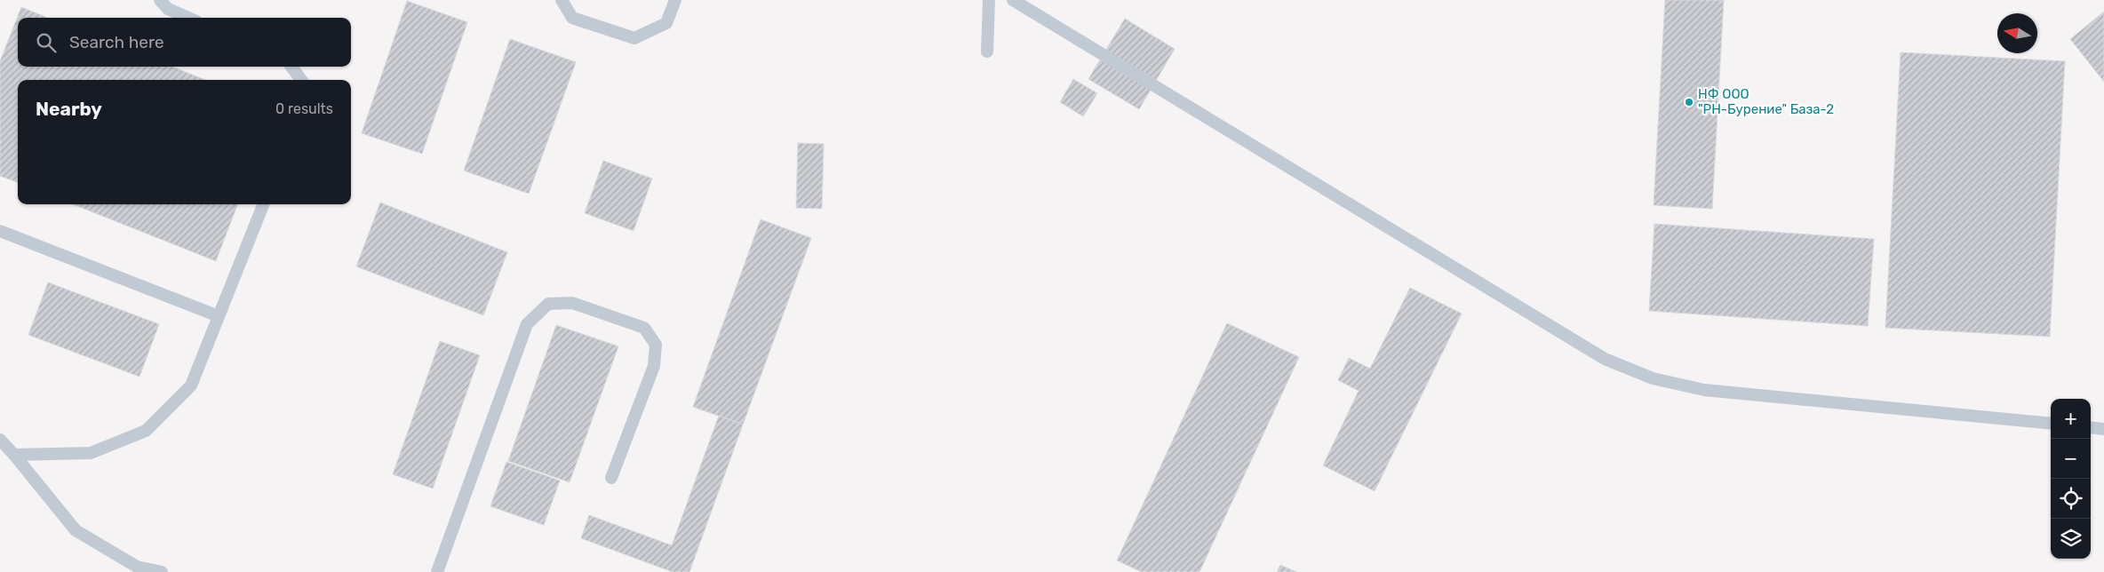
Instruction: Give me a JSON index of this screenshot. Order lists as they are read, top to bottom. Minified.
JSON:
{"places":["НФ ООО \"РН-Бурение\" База-2"],"north":"left","page":{"search":"Search here","heading":["Nearby","0 results"],"map_buttons":["+","−"]}}
